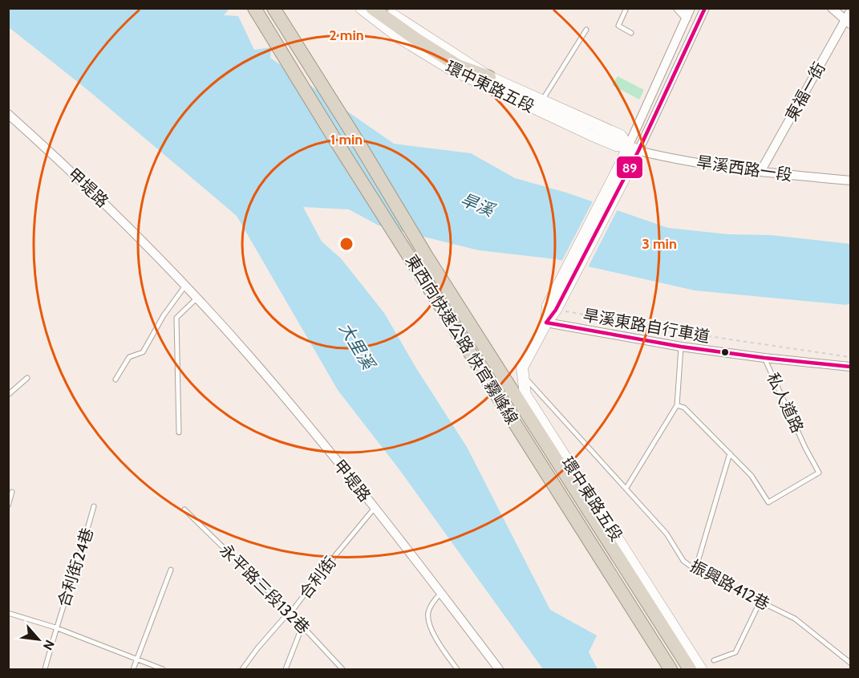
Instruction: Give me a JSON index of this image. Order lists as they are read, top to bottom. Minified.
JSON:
{"streets":{"highway":["東西向快速公路 快官霧峰線"],"street":["環中東路五段","東福一街","旱溪西路一段","甲堤路"],"lane":["私人道路","合利街24巷","合利街","振興路412巷","永平路三段132巷"],"path":["旱溪東路自行車道"]},"crossings":[["環中東路五段","旱溪西路一段"],["環中東路五段","振興路412巷"],["東福一街","旱溪西路一段"],["甲堤路","合利街"],["合利街","永平路三段132巷"]],"water":["旱溪","大里溪"],"lines":["transit line 89"],"north":"bottom right","rings":["2 min","1 min","3 min"]}
